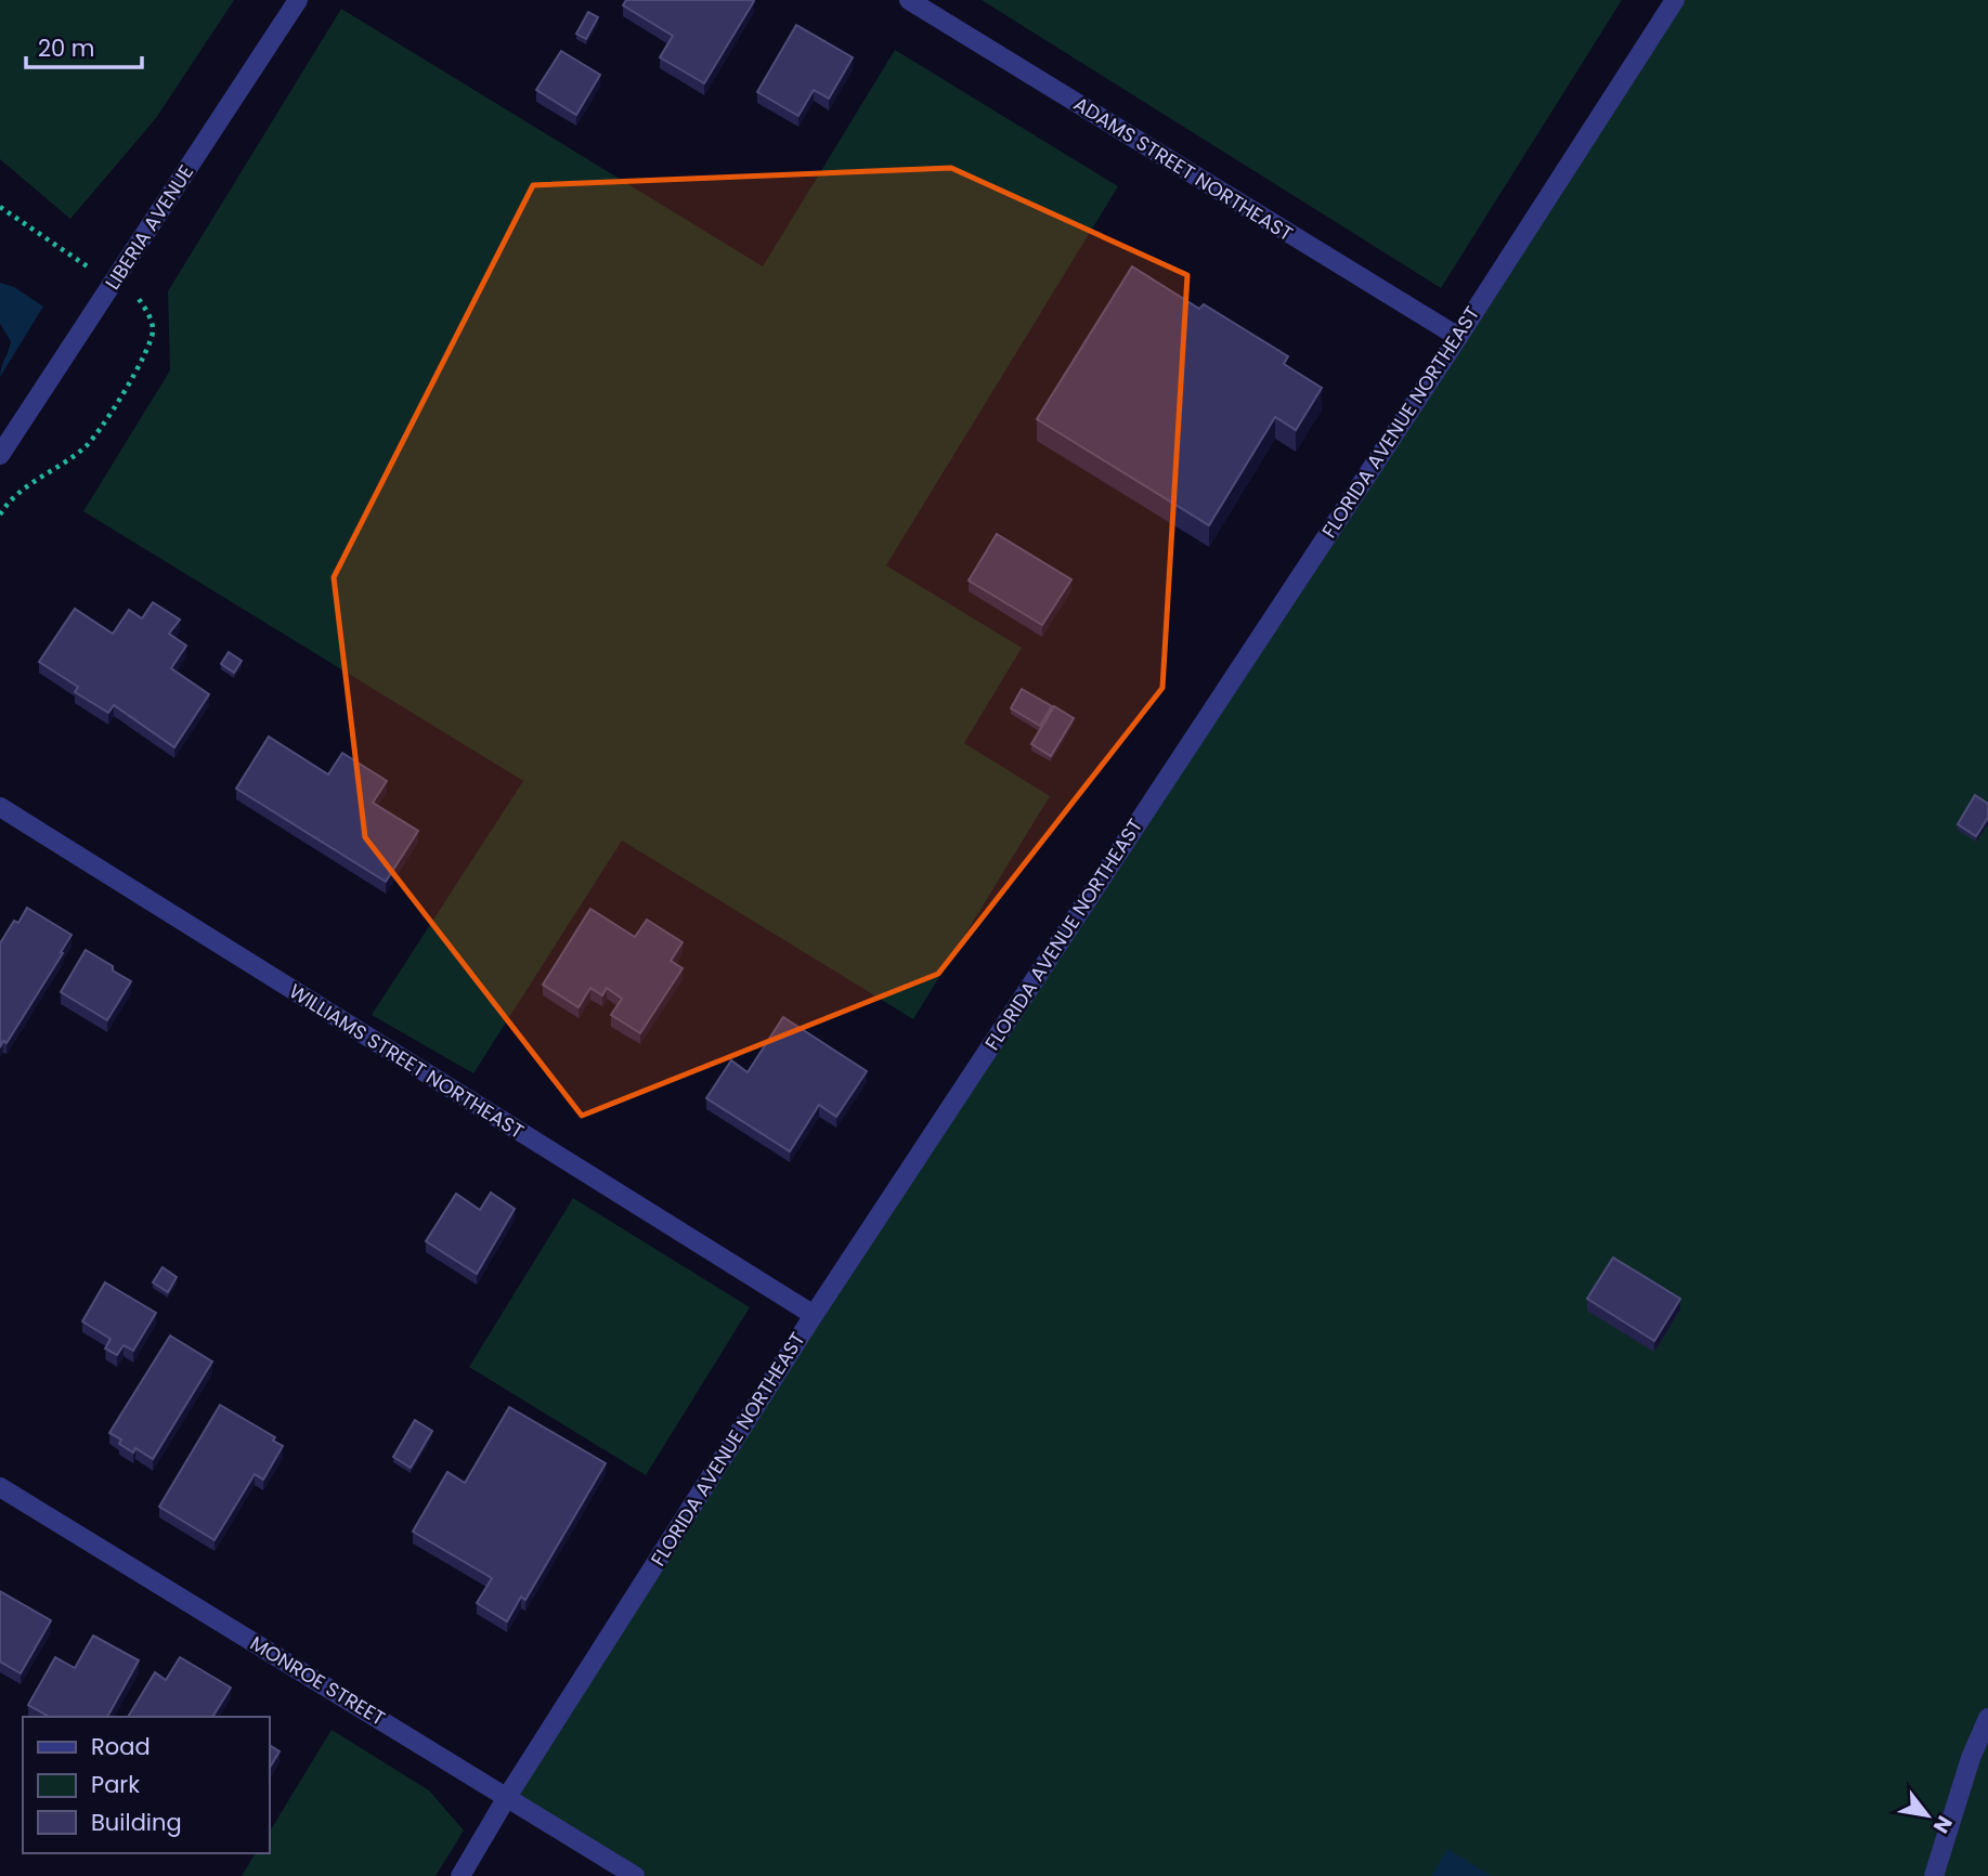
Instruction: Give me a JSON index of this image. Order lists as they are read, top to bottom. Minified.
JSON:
{"streets":{"street":["ADAMS STREET NORTHEAST","LIBERIA AVENUE","FLORIDA AVENUE NORTHEAST","WILLIAMS STREET NORTHEAST","MONROE STREET"]},"crossings":[["ADAMS STREET NORTHEAST","FLORIDA AVENUE NORTHEAST"],["FLORIDA AVENUE NORTHEAST","WILLIAMS STREET NORTHEAST"],["FLORIDA AVENUE NORTHEAST","MONROE STREET"]],"legend":["Road","Park","Building"],"scale_bar":"20 m","north":"bottom right"}
